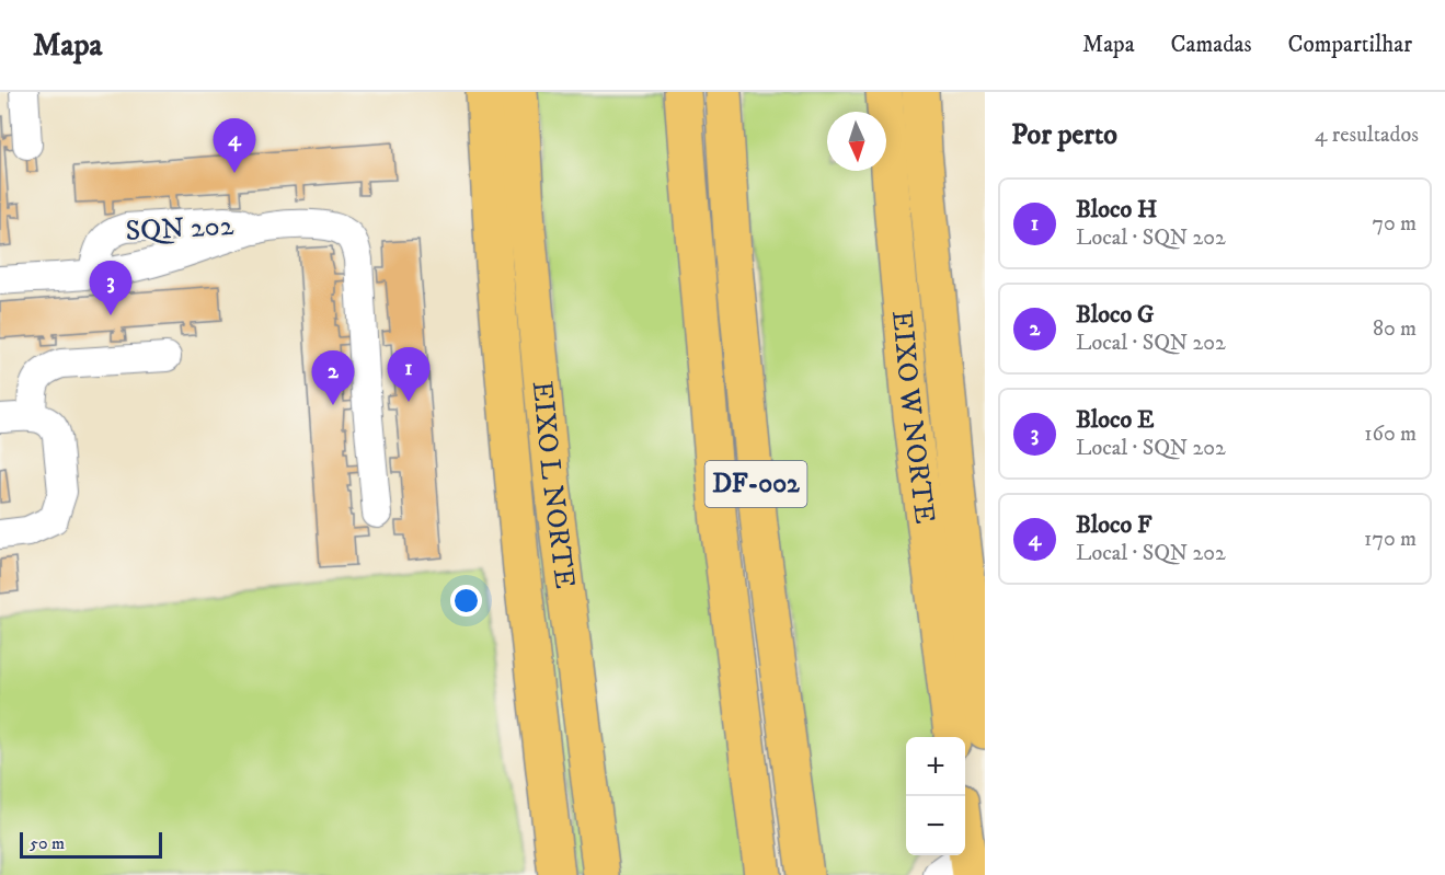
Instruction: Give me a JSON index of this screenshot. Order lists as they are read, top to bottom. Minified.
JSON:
{"streets":{"main road":["EIXO W NORTE","EIXO L NORTE","DF-002"],"street":["SQN 202"]},"scale_bar":"50 m","north":"bottom","page":{"header":"Mapa","nav":["Mapa","Camadas","Compartilhar"],"heading":["Por perto","4 resultados"],"pins":["4","3","1","2"],"list":[{"mark":"1","name":"Bloco H","note":"Local · SQN 202","value":"70 m"},{"mark":"2","name":"Bloco G","note":"Local · SQN 202","value":"80 m"},{"mark":"3","name":"Bloco E","note":"Local · SQN 202","value":"160 m"},{"mark":"4","name":"Bloco F","note":"Local · SQN 202","value":"170 m"}],"map_buttons":["+","−"],"scale":"50 m"}}
